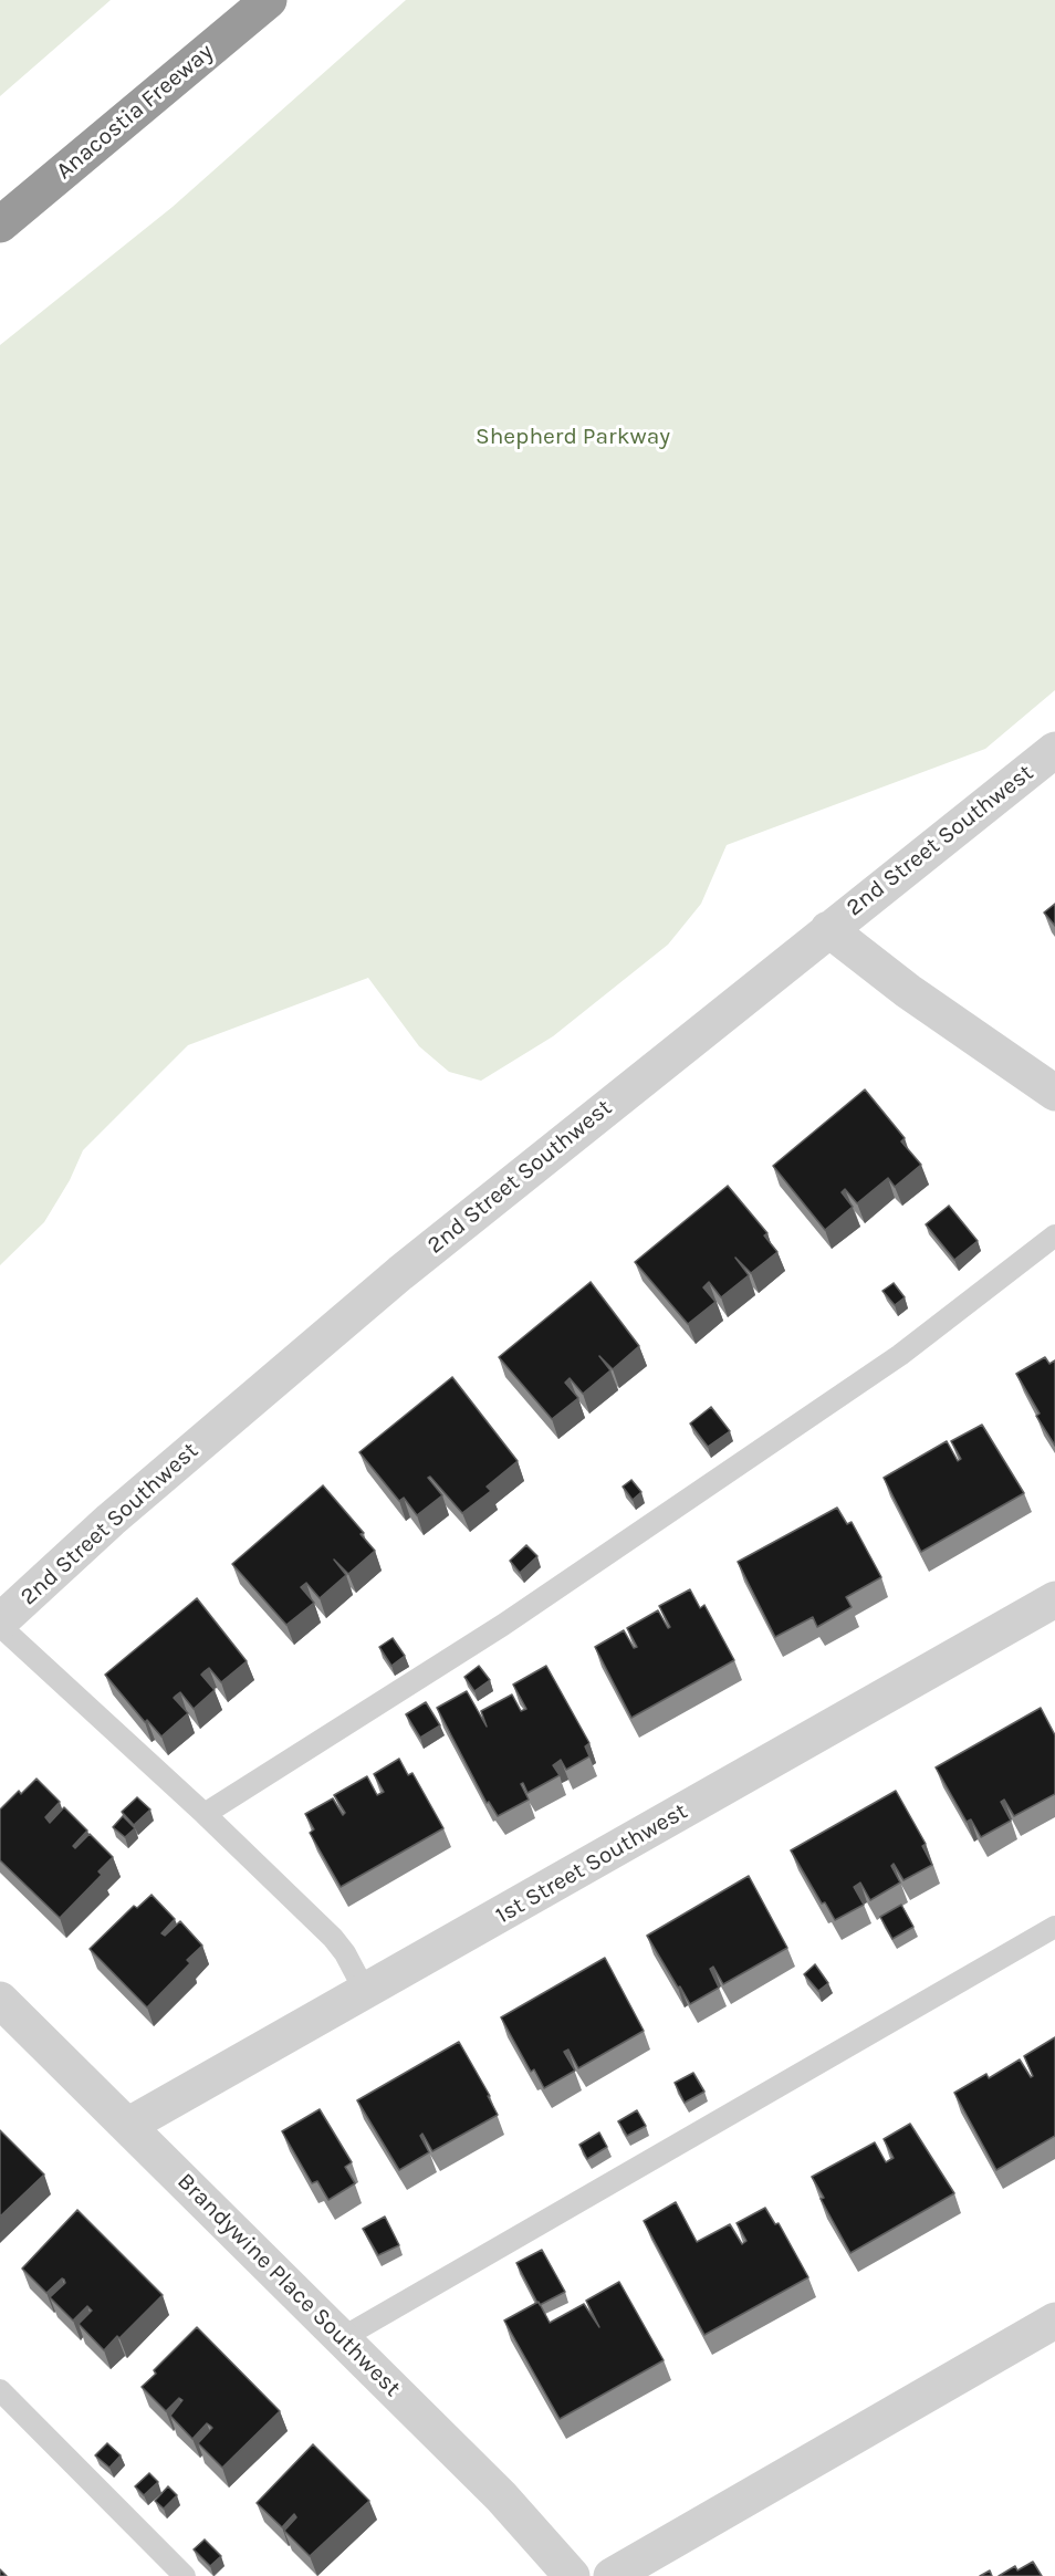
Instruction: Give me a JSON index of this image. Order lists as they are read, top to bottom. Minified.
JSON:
{"streets":{"highway":["Anacostia Freeway"],"street":["2nd Street Southwest","1st Street Southwest","Brandywine Place Southwest"]},"crossings":[["1st Street Southwest","Brandywine Place Southwest"]],"parks":["Shepherd Parkway"]}
